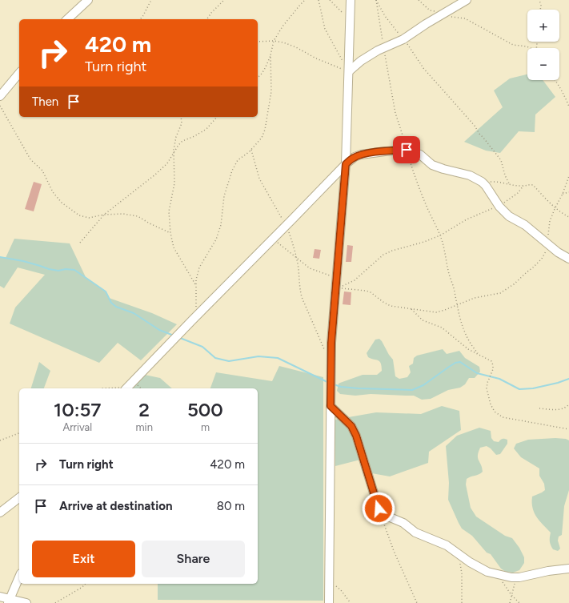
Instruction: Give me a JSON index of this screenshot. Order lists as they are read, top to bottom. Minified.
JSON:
{"page":{"map_buttons":["+","−"],"turn":["420 m","Turn right"],"then":"Then","eta":["10:57","Arrival","2","min","500","m"],"list":[{"name":"Turn right","value":"420 m"},{"name":"Arrive at destination","value":"80 m"}],"buttons":["Exit","Share"]}}
